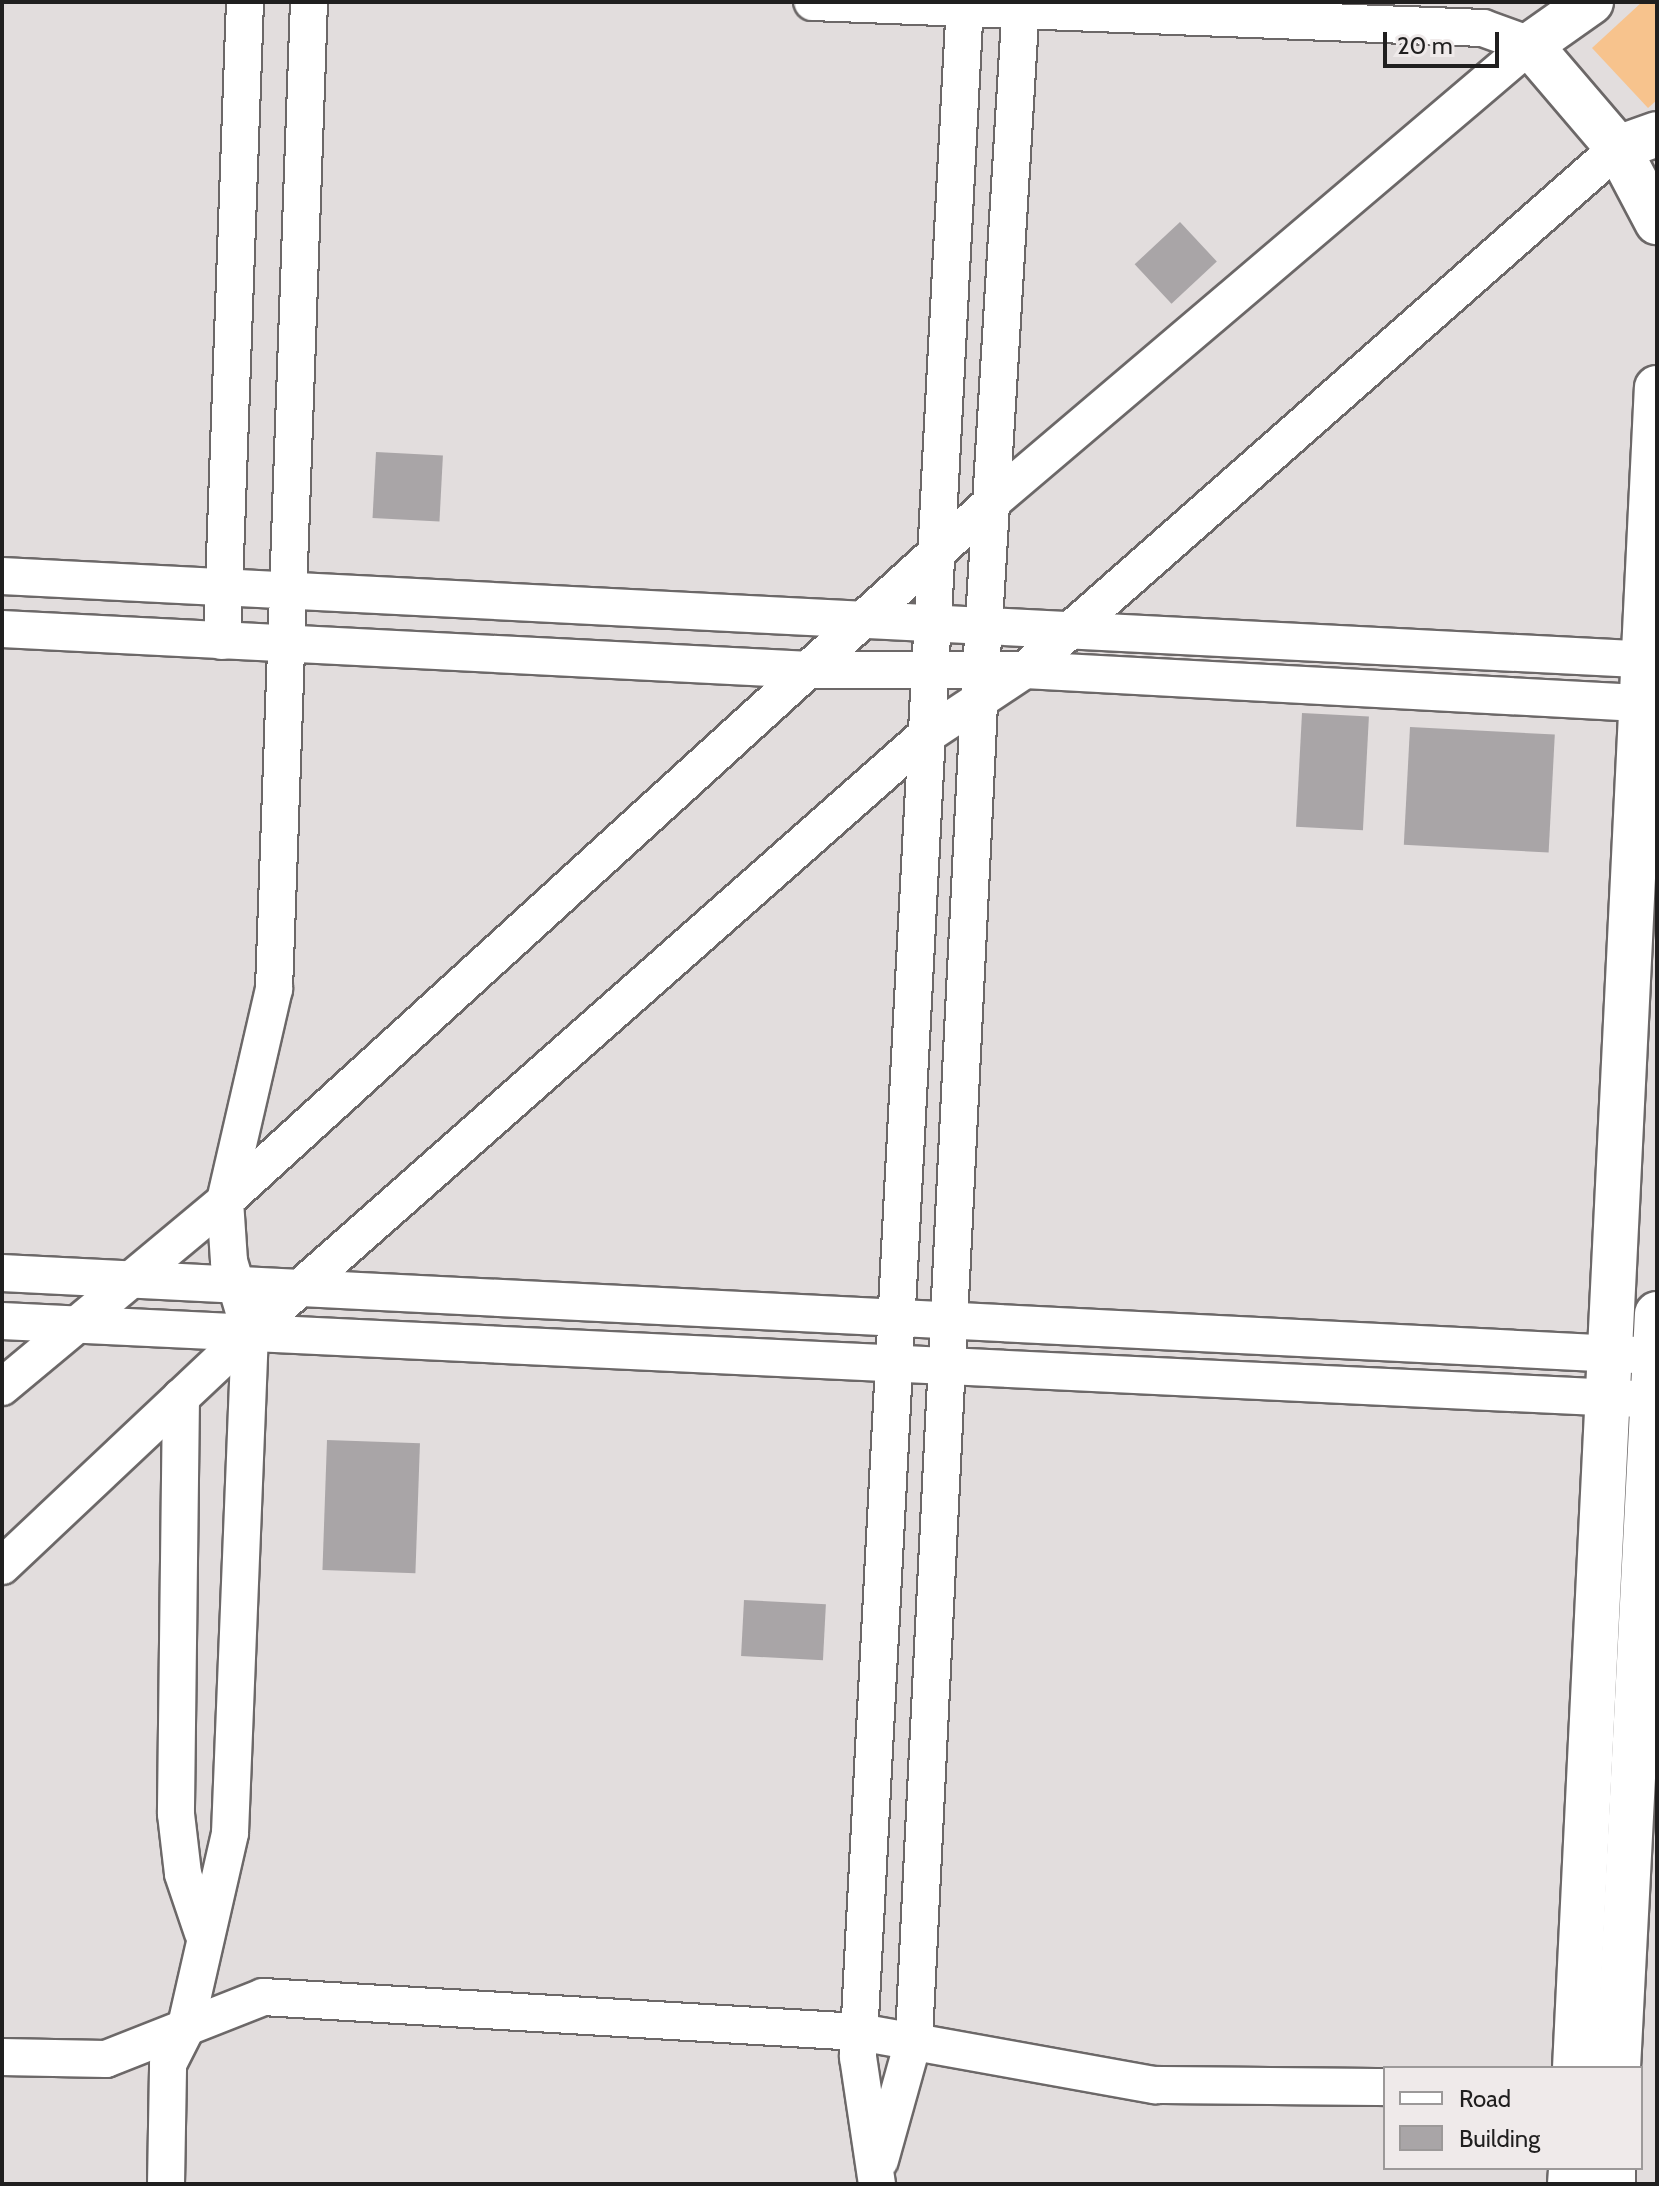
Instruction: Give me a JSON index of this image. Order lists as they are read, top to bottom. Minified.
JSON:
{"legend":["Road","Building"],"scale_bar":"20 m"}
